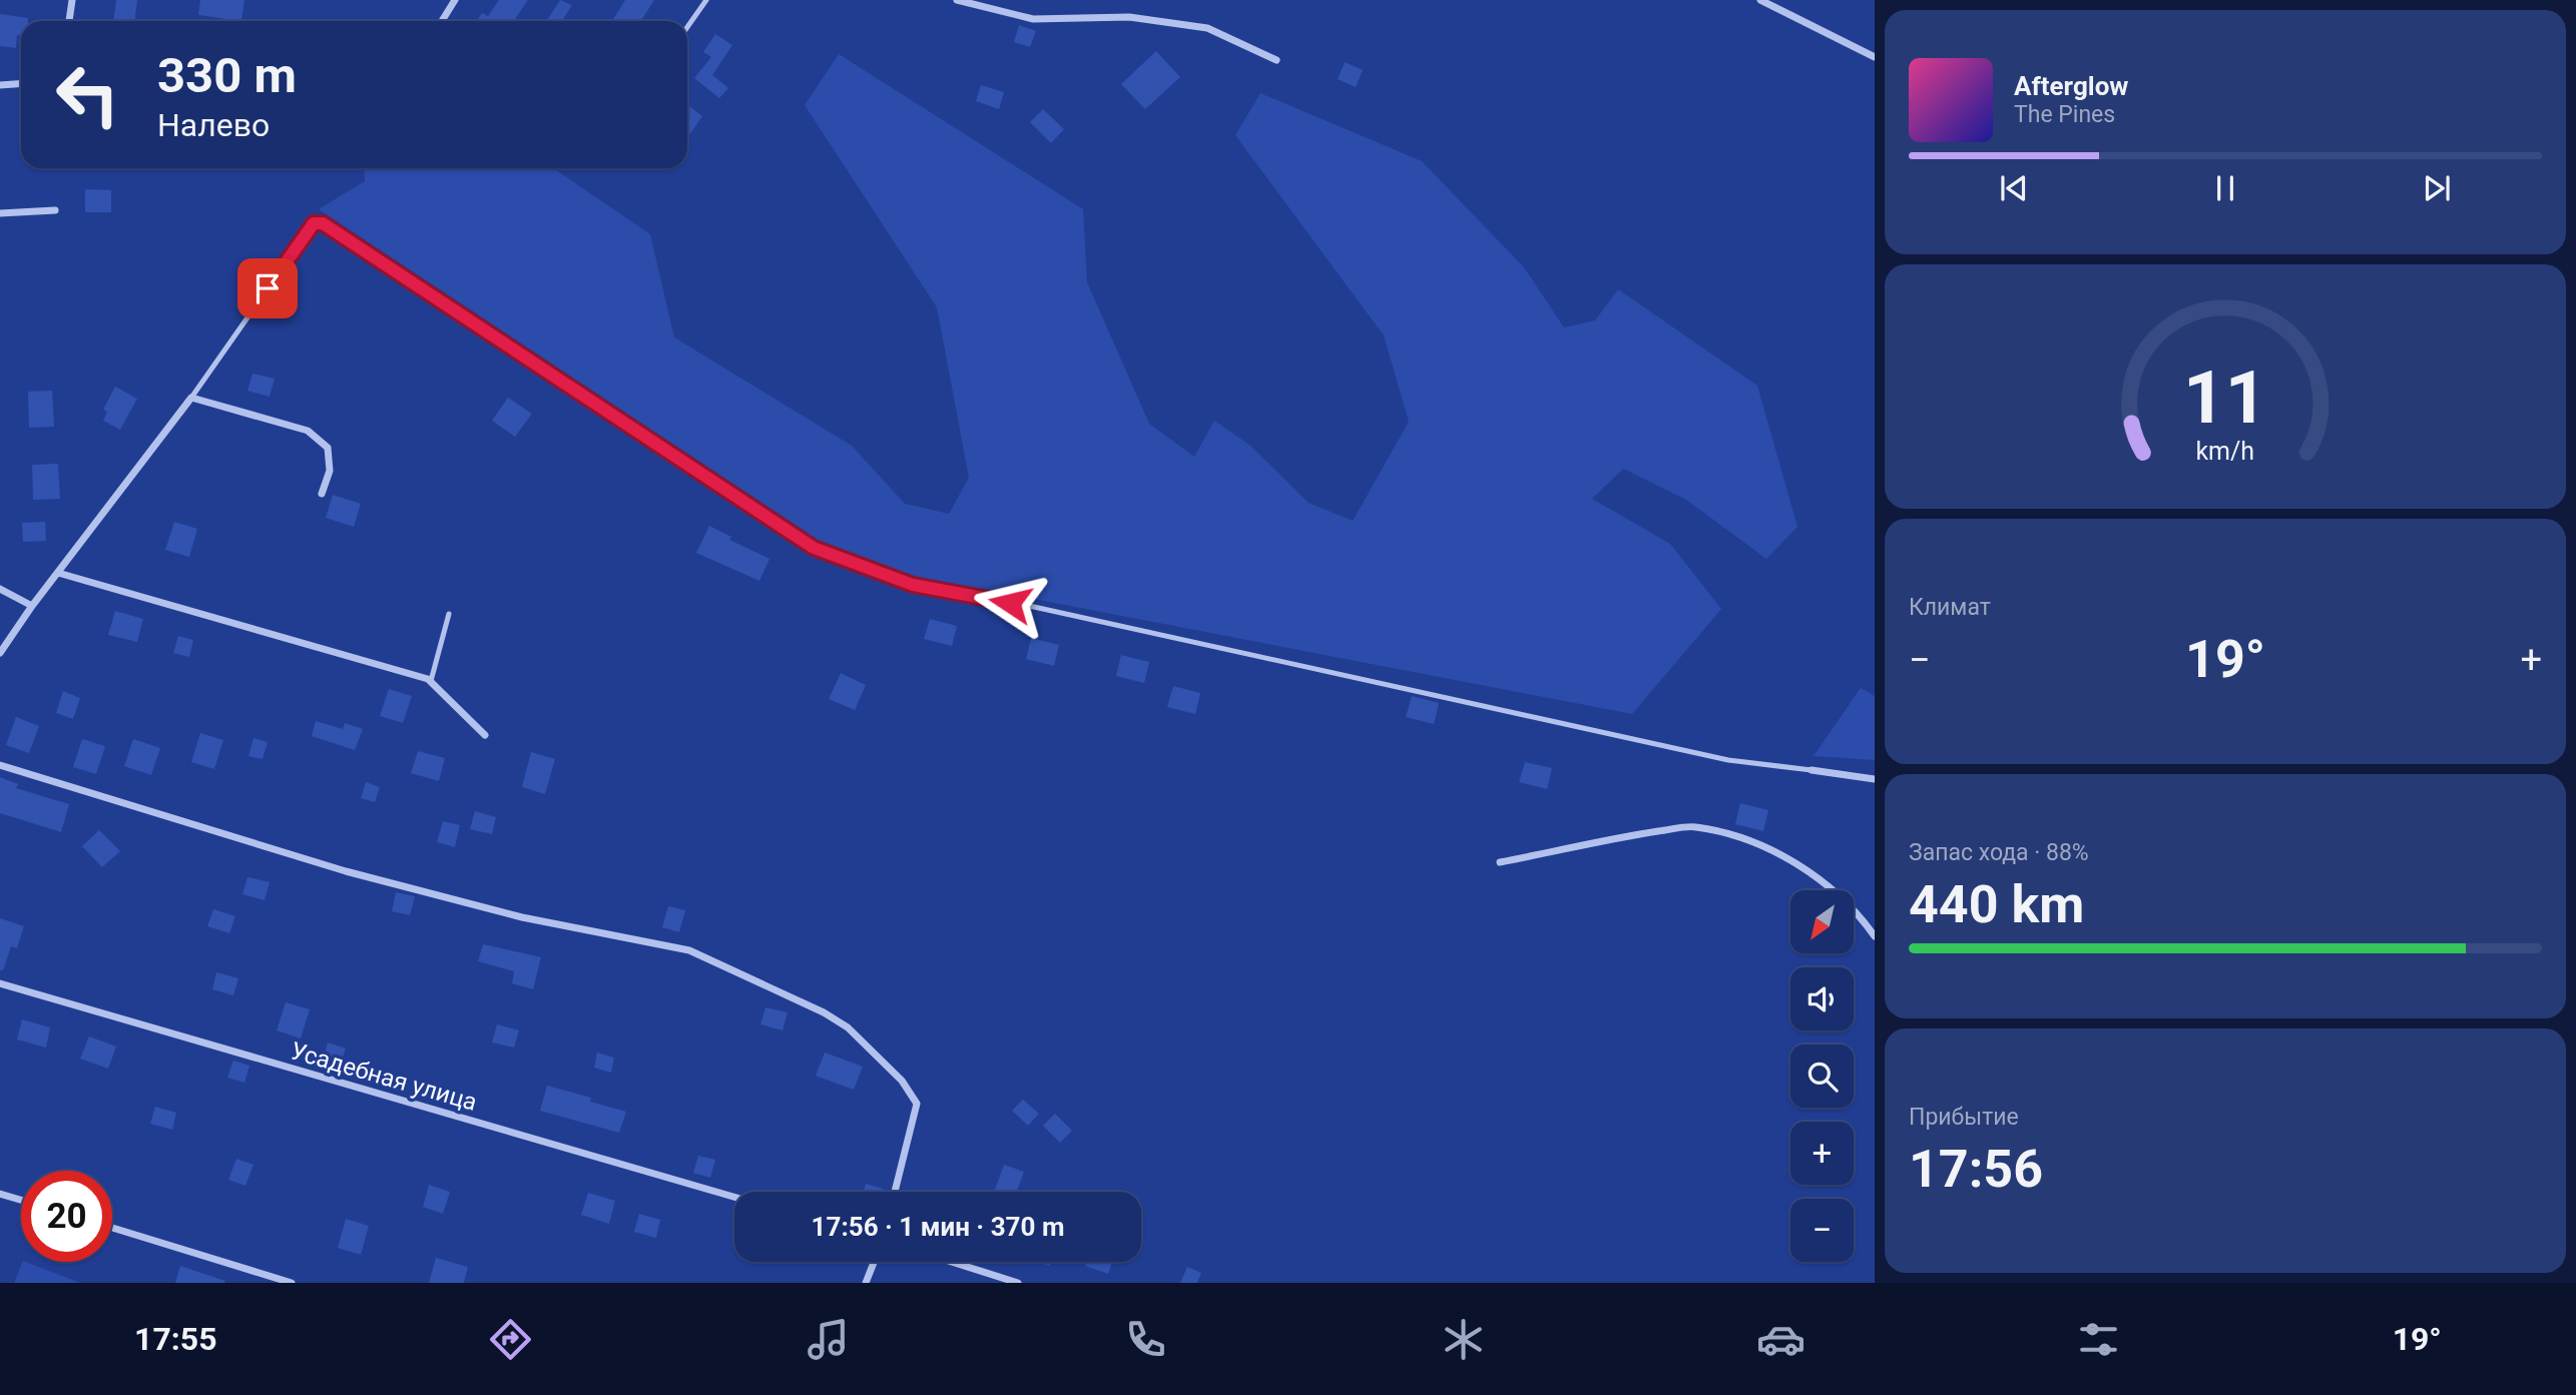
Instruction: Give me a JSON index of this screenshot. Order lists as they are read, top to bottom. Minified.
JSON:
{"streets":{"street":["Усадебная улица"]},"north":"bottom left","page":{"turn":["330 m","Налево"],"song":["Afterglow","The Pines"],"tile":["Климат",["Запас хода · 88%","440 km"],["Прибытие","17:56"]],"heat":["−","19°","+"],"map_buttons":["+","−"],"limit":"20","trip":"17:56 · 1 мин · 370 m","tabs":["17:55","19°"],"gauge":["11","km/h"]}}
